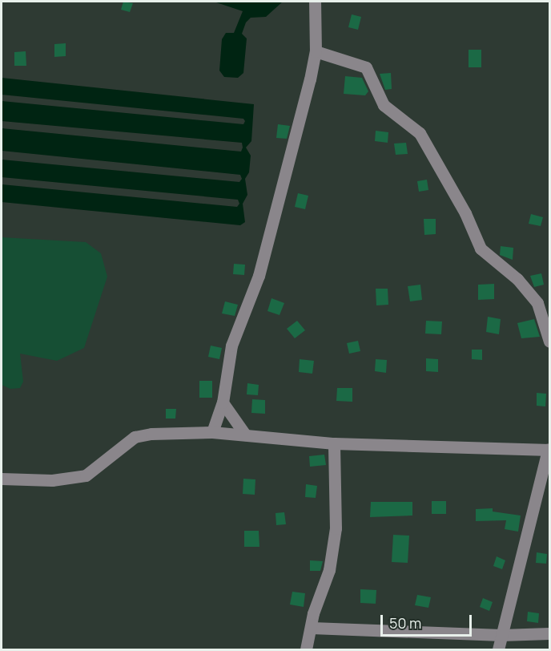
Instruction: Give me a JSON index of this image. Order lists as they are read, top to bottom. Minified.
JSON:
{"scale_bar":"50 m"}
